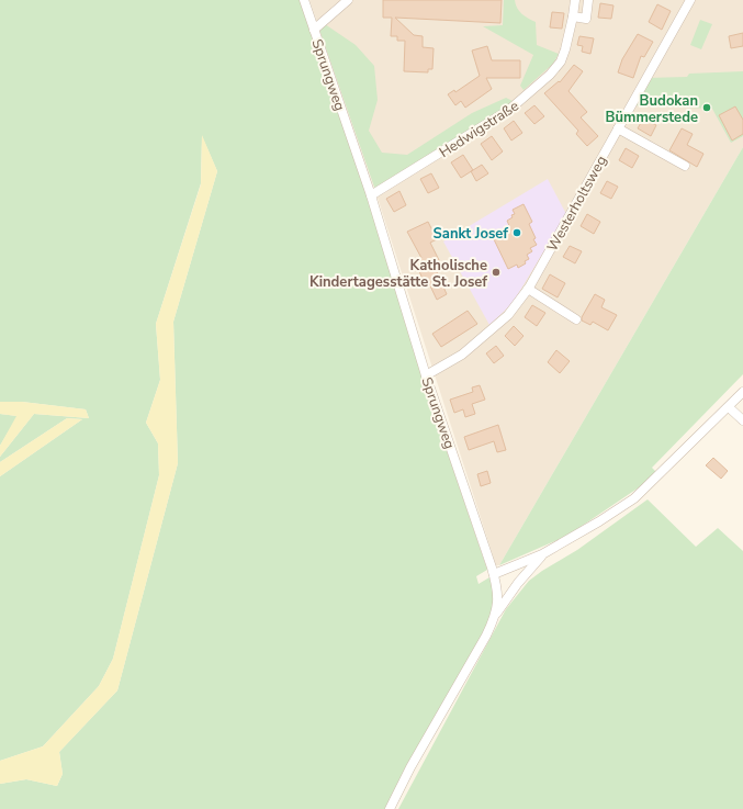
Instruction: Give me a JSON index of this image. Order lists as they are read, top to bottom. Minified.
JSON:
{"streets":{"street":["Sprungweg","Hedwigstraße","Westerholtsweg"]},"crossings":[["Sprungweg","Hedwigstraße"],["Sprungweg","Westerholtsweg"]],"places":["Budokan Bümmerstede","Sankt Josef","Katholische Kindertagesstätte St. Josef"]}
